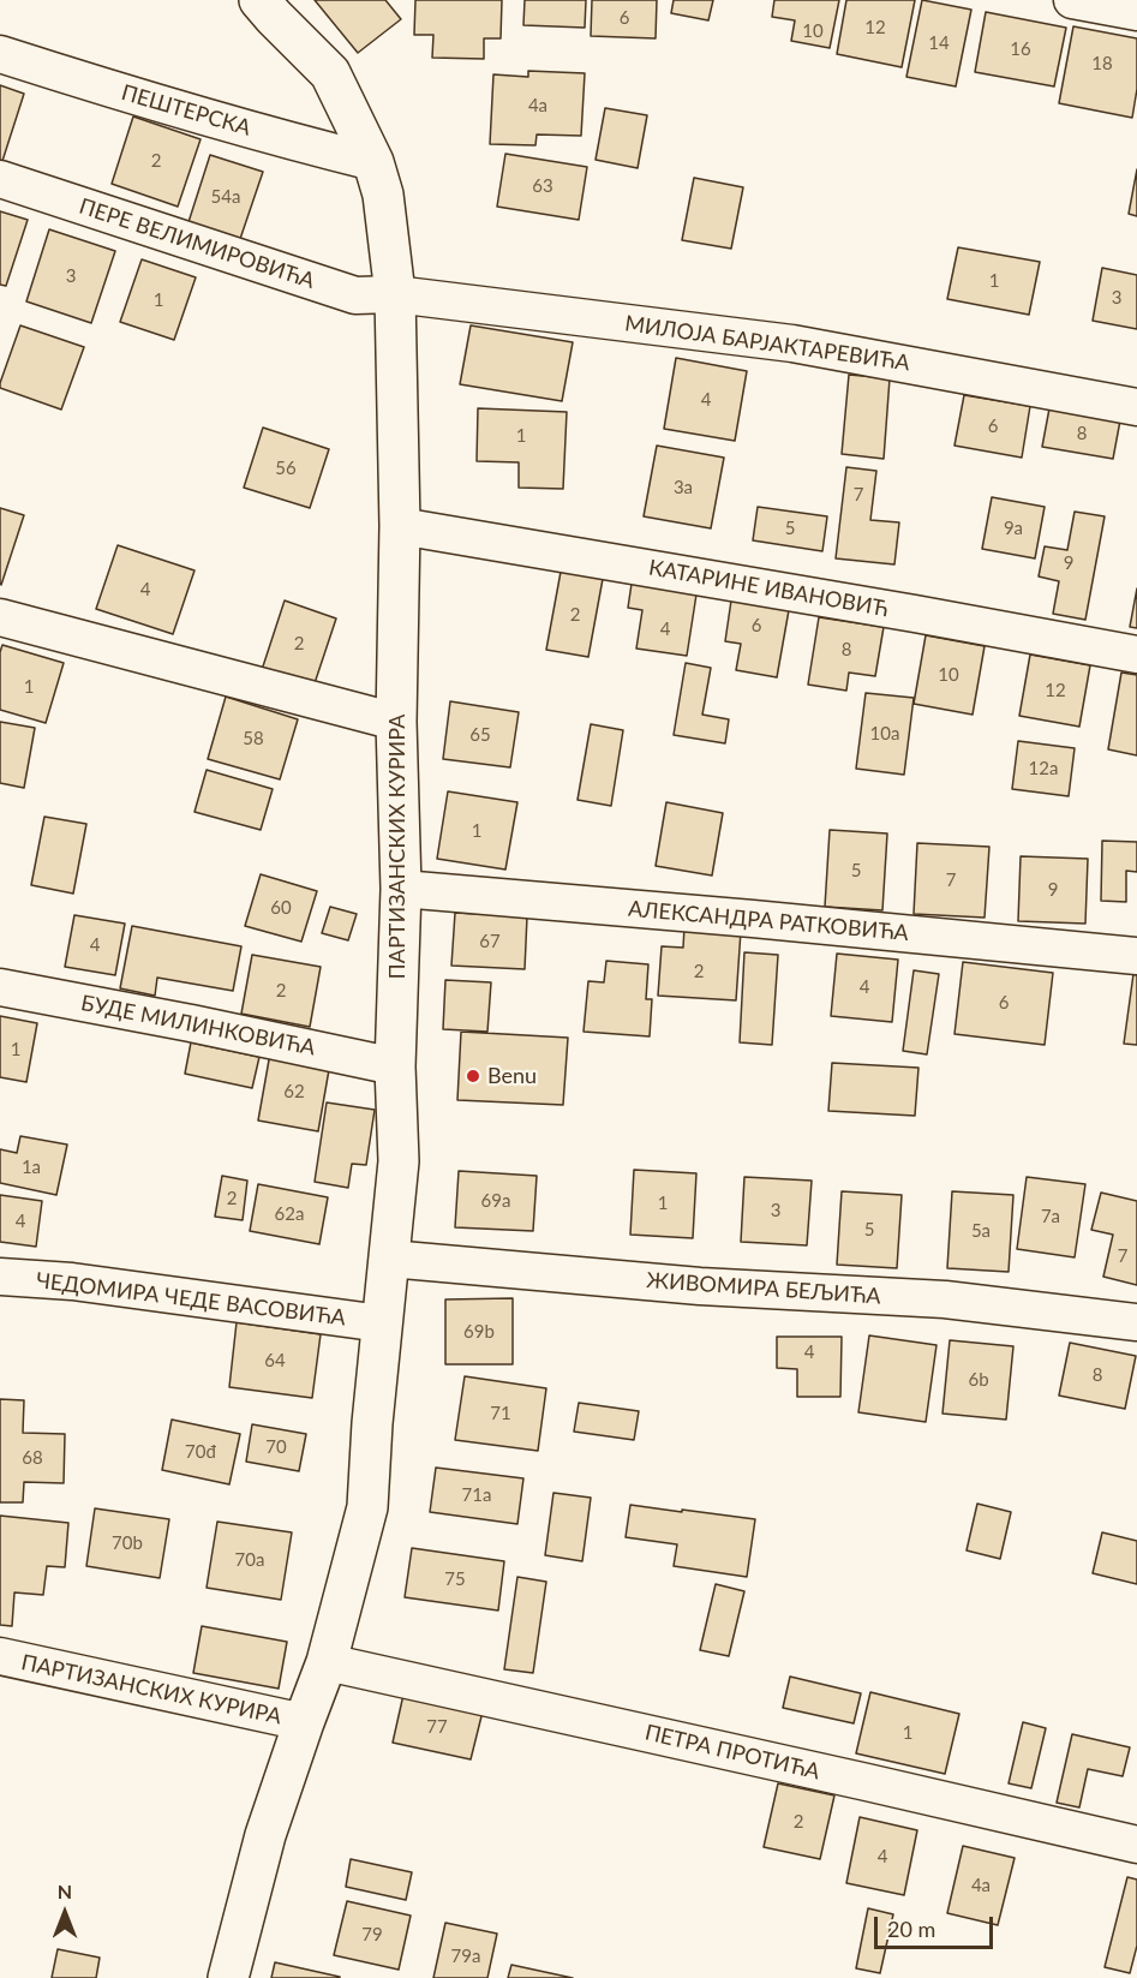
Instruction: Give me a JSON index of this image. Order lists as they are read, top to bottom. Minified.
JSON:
{"streets":{"street":["ПЕШТЕРСКА","ПЕРЕ ВЕЛИМИРОВИЋА","МИЛОЈА БАРЈАКТАРЕВИЋА","КАТАРИНЕ ИВАНОВИЋ","ПАРТИЗАНСКИХ КУРИРА","АЛЕКСАНДРА РАТКОВИЋА","БУДЕ МИЛИНКОВИЋА","ЖИВОМИРА БЕЉИЋА","ЧЕДОМИРА ЧЕДЕ ВАСОВИЋА","ПЕТРА ПРОТИЋА"]},"crossings":[["ПЕШТЕРСКА","ПАРТИЗАНСКИХ КУРИРА"],["ПЕРЕ ВЕЛИМИРОВИЋА","МИЛОЈА БАРЈАКТАРЕВИЋА"],["ПЕРЕ ВЕЛИМИРОВИЋА","ПАРТИЗАНСКИХ КУРИРА"],["МИЛОЈА БАРЈАКТАРЕВИЋА","ПАРТИЗАНСКИХ КУРИРА"],["КАТАРИНЕ ИВАНОВИЋ","ПАРТИЗАНСКИХ КУРИРА"],["ПАРТИЗАНСКИХ КУРИРА","АЛЕКСАНДРА РАТКОВИЋА"],["ПАРТИЗАНСКИХ КУРИРА","БУДЕ МИЛИНКОВИЋА"],["ПАРТИЗАНСКИХ КУРИРА","ЖИВОМИРА БЕЉИЋА"],["ПАРТИЗАНСКИХ КУРИРА","ЧЕДОМИРА ЧЕДЕ ВАСОВИЋА"],["ПАРТИЗАНСКИХ КУРИРА","ПЕТРА ПРОТИЋА"]],"places":["Benu"],"house_numbers":["6","12","10","14","16","18","4a","2","63","54a","3","1","3","1","4","6","8","1","56","3a","7","5","9a","9","4","2","6","4","2","8","10","1","12","10a","65","58","12a","1","5","7","9","60","67","4","2","4","2","6","1","62","1a","2","69a","1","3","62a","7a","4","5","5a","7","69b","4","64","8","6b","71","70","70đ","68","71a","70b","70a","75","77","1","2","4","4a","79","79a"],"scale_bar":"20 m","north":"top"}
